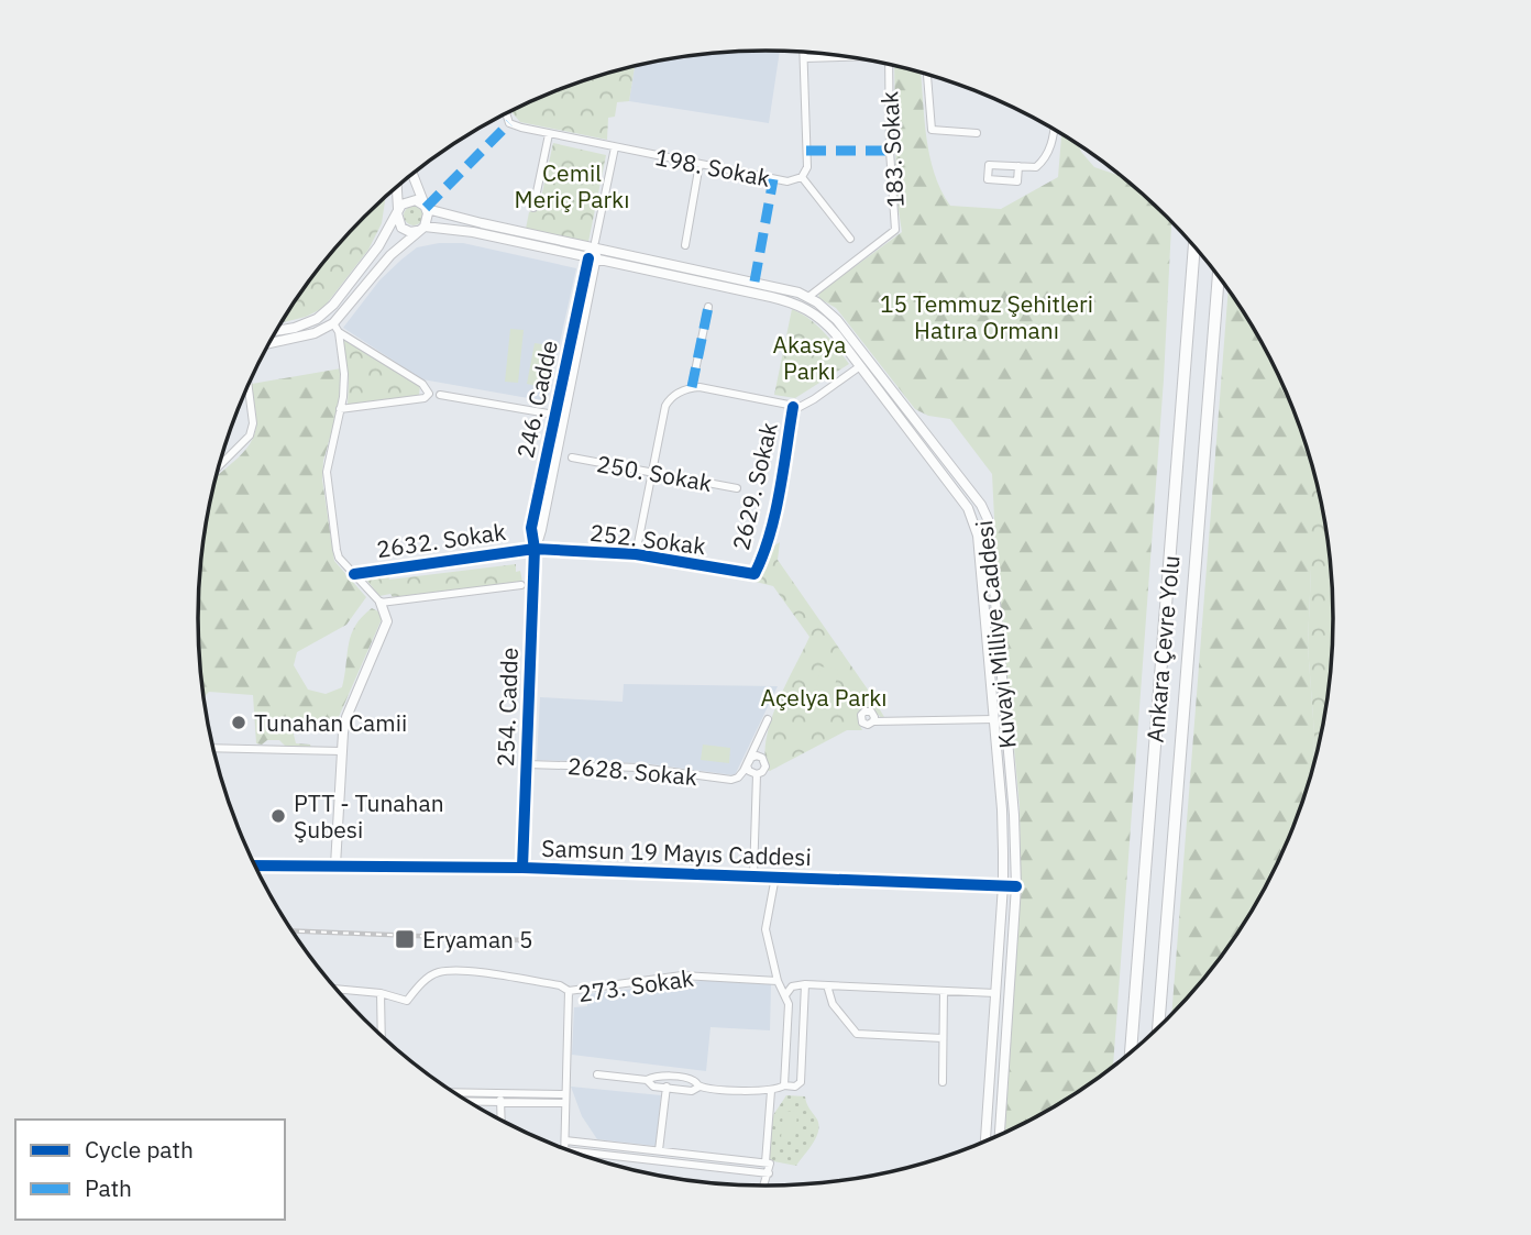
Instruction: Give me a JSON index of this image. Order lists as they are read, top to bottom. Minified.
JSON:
{"streets":{"highway":["Ankara Çevre Yolu"],"main road":["246. Cadde","Kuvayi Milliye Caddesi","254. Cadde","Samsun 19 Mayıs Caddesi"],"street":["183. Sokak","198. Sokak","250. Sokak","2629. Sokak","252. Sokak","2632. Sokak","2628. Sokak","273. Sokak"]},"crossings":[["183. Sokak","Kuvayi Milliye Caddesi"],["246. Cadde","252. Sokak"],["246. Cadde","2632. Sokak"],["246. Cadde","Kuvayi Milliye Caddesi"],["246. Cadde","254. Cadde"],["2629. Sokak","252. Sokak"],["252. Sokak","2632. Sokak"],["252. Sokak","254. Cadde"],["2632. Sokak","254. Cadde"],["Kuvayi Milliye Caddesi","Samsun 19 Mayıs Caddesi"],["254. Cadde","2628. Sokak"],["254. Cadde","Samsun 19 Mayıs Caddesi"]],"parks":["Cemil Meriç Parkı","15 Temmuz Şehitleri Hatıra Ormanı","Akasya Parkı","Açelya Parkı"],"places":{"other":["Tunahan Camii","PTT - Tunahan Şubesi"],"transit":["Eryaman 5"]},"legend":["Cycle path","Path"]}
